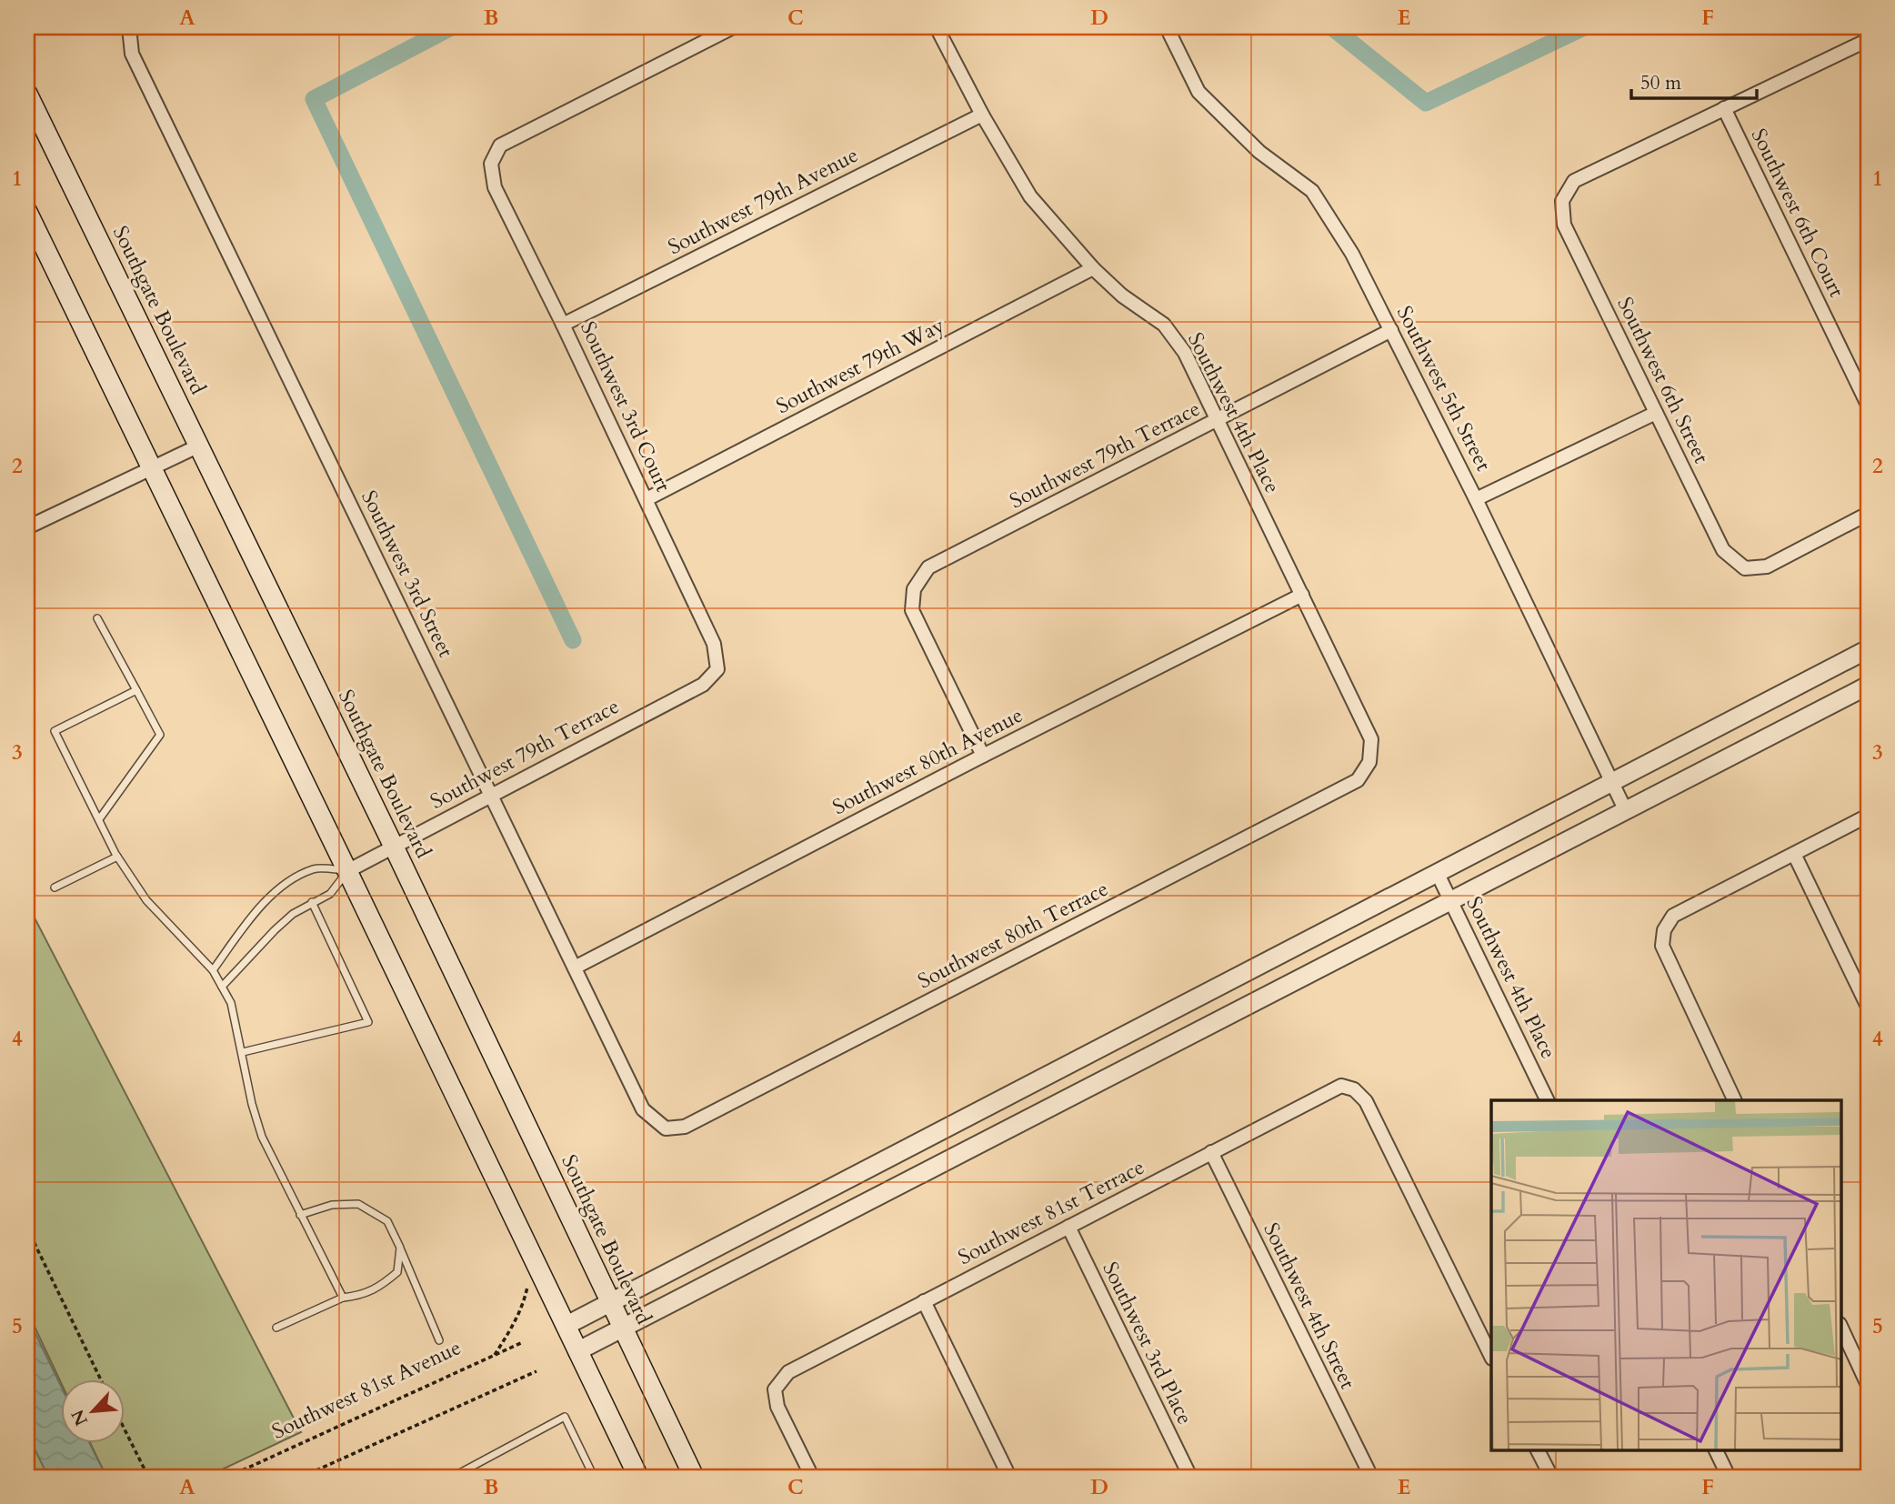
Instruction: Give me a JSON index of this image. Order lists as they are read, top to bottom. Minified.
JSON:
{"streets":{"main road":["Southgate Boulevard"],"street":["Southwest 79th Avenue","Southwest 6th Court","Southwest 79th Way","Southwest 6th Street","Southwest 5th Street","Southwest 3rd Court","Southwest 4th Place","Southwest 79th Terrace","Southwest 3rd Street","Southwest 80th Avenue","Southwest 80th Terrace","Southwest 81st Terrace","Southwest 4th Street","Southwest 3rd Place"],"path":["Southwest 81st Avenue"]},"crossings":[["Southwest 79th Avenue","Southwest 3rd Court"],["Southwest 79th Avenue","Southwest 4th Place"],["Southwest 6th Court","Southwest 6th Street"],["Southgate Boulevard","Southwest 79th Terrace"],["Southwest 79th Way","Southwest 3rd Court"],["Southwest 79th Way","Southwest 4th Place"],["Southwest 5th Street","Southwest 79th Terrace"],["Southwest 3rd Court","Southwest 79th Terrace"],["Southwest 4th Place","Southwest 79th Terrace"],["Southwest 4th Place","Southwest 80th Avenue"],["Southwest 4th Place","Southwest 80th Terrace"],["Southwest 79th Terrace","Southwest 3rd Street"],["Southwest 79th Terrace","Southwest 80th Avenue"],["Southwest 3rd Street","Southwest 80th Avenue"],["Southwest 3rd Street","Southwest 80th Terrace"],["Southwest 81st Terrace","Southwest 4th Street"],["Southwest 81st Terrace","Southwest 3rd Place"]],"scale_bar":"50 m","north":"bottom left","grid":{"columns":["A","B","C","D","E","F"],"rows":["1","2","3","4","5"]}}
